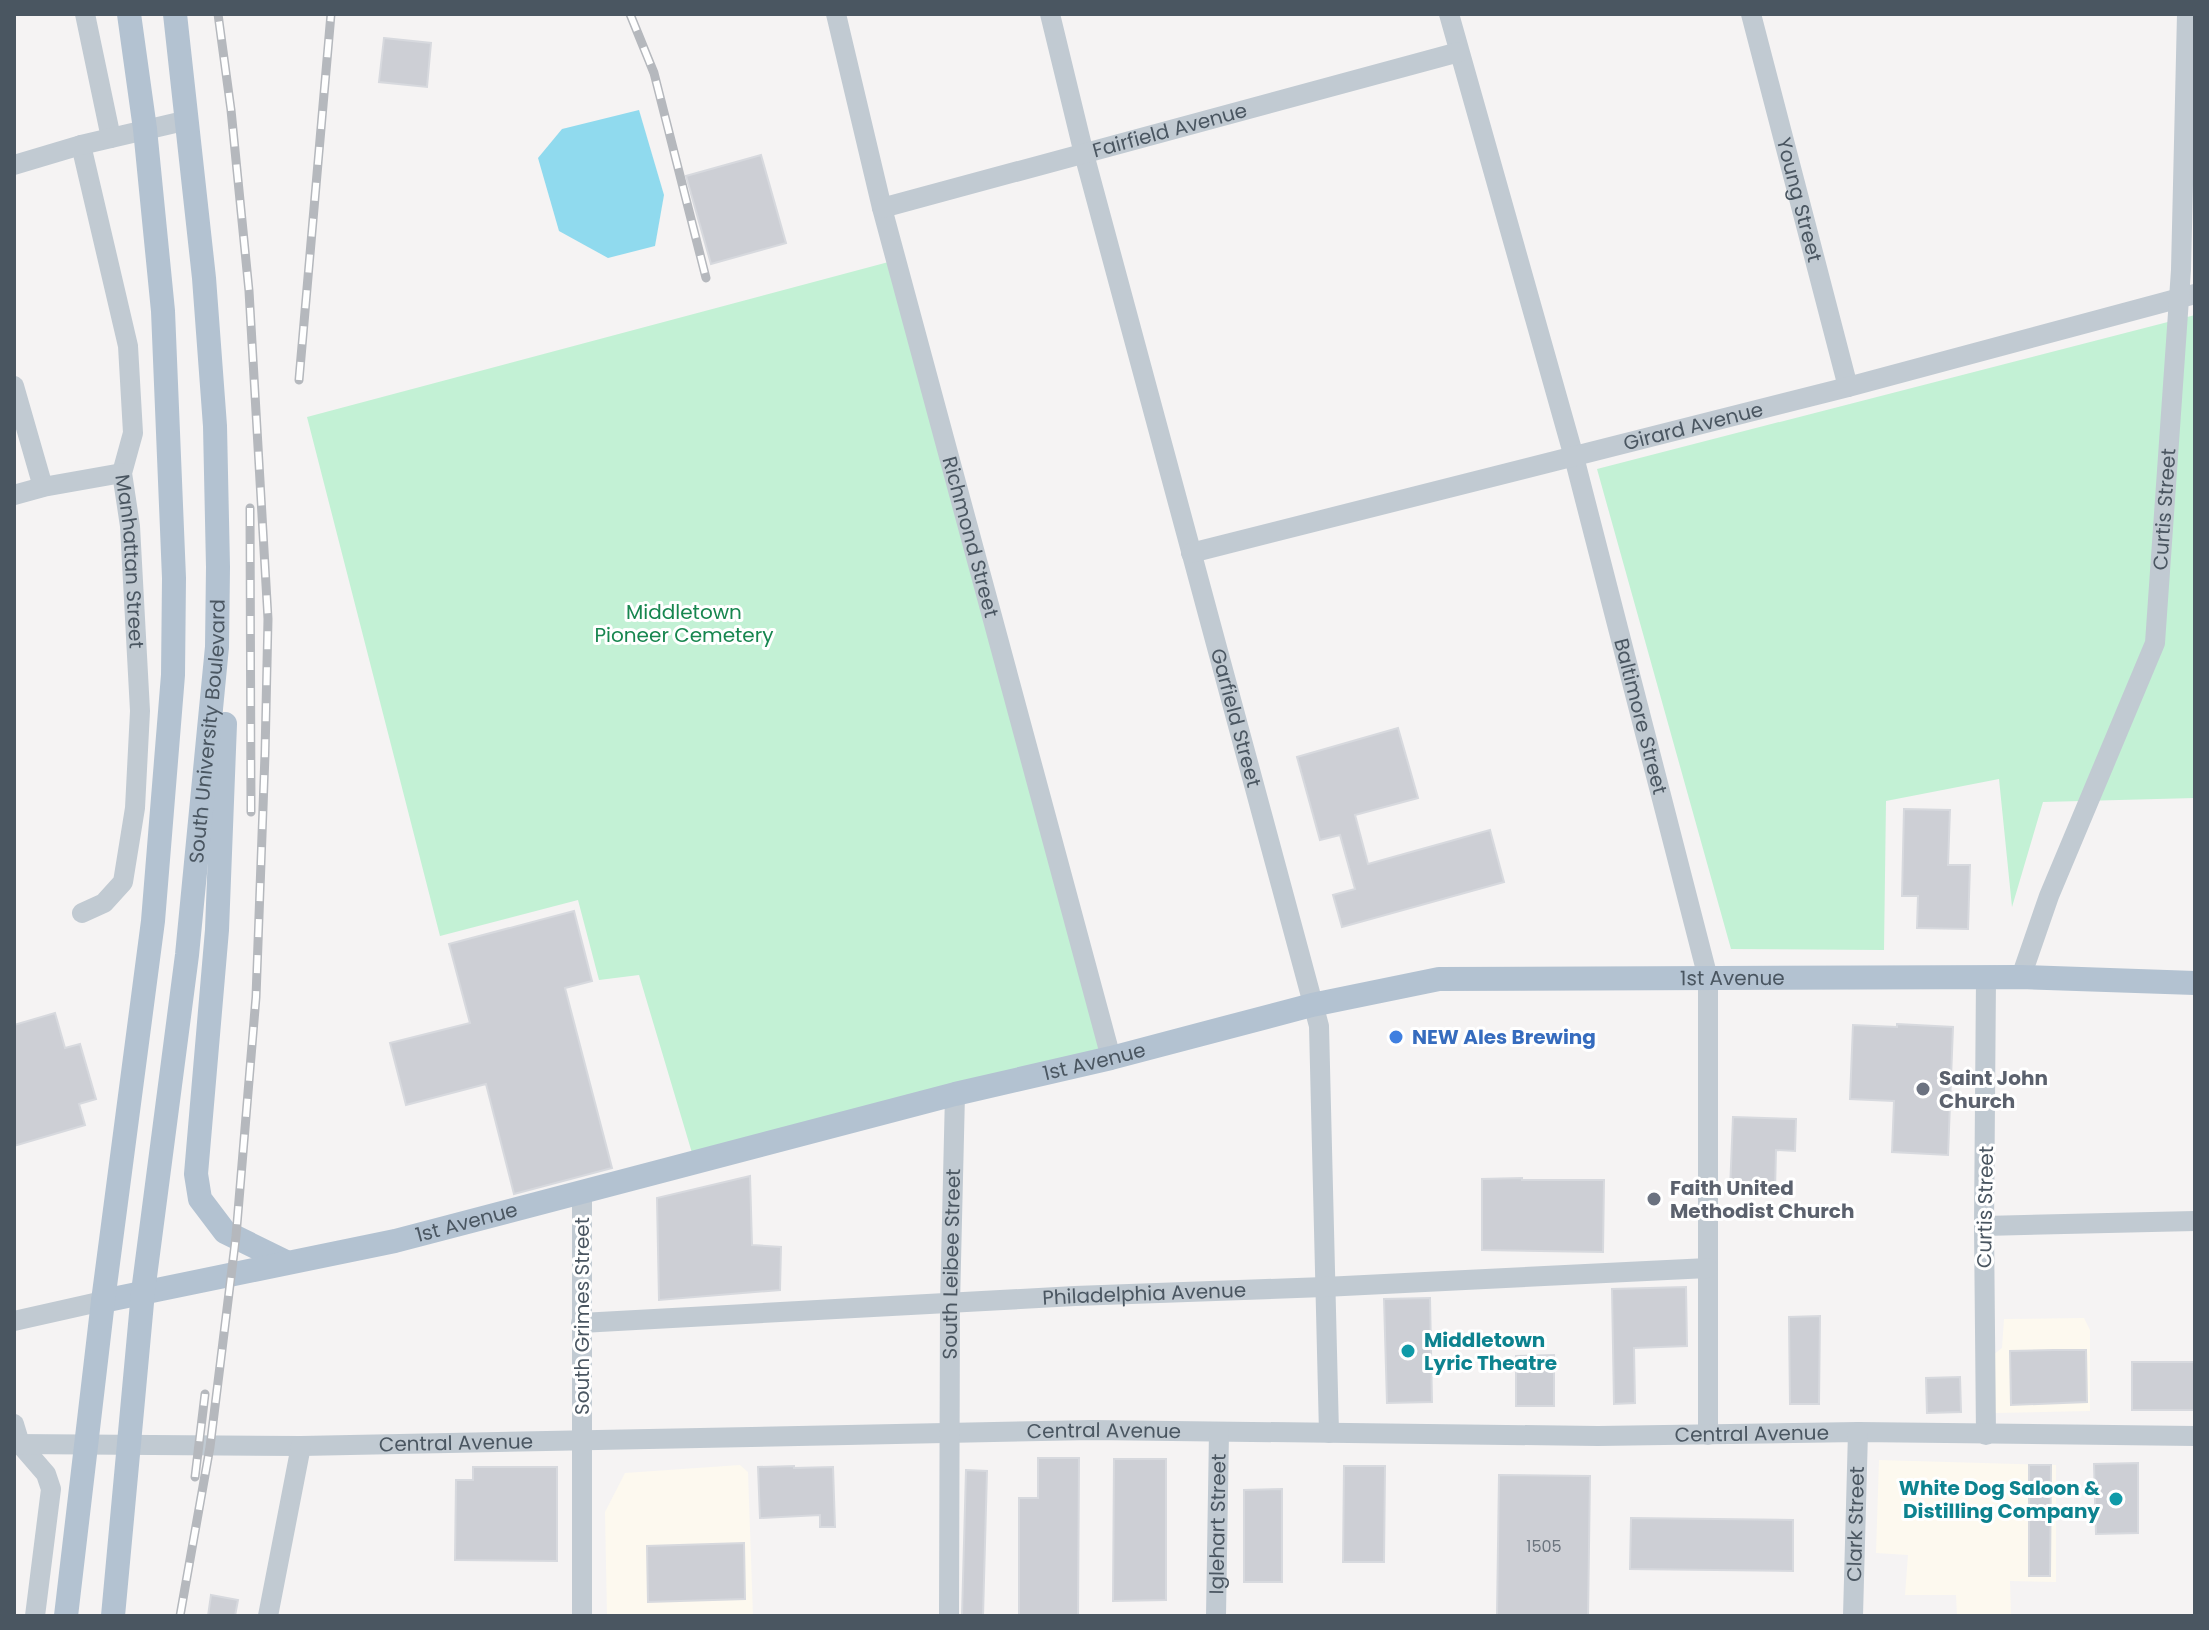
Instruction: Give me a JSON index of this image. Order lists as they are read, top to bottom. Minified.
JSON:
{"streets":{"main road":["South University Boulevard","1st Avenue"],"street":["Fairfield Avenue","Young Street","Girard Avenue","Curtis Street","Richmond Street","Manhattan Street","Baltimore Street","Garfield Street","South Leibee Street","Philadelphia Avenue","South Grimes Street","Central Avenue","Iglehart Street","Clark Street"]},"crossings":[["Fairfield Avenue","Richmond Street"],["Fairfield Avenue","Baltimore Street"],["Fairfield Avenue","Garfield Street"],["Young Street","Girard Avenue"],["Girard Avenue","Curtis Street"],["Girard Avenue","Baltimore Street"],["Girard Avenue","Garfield Street"],["Curtis Street","1st Avenue"],["Curtis Street","Central Avenue"],["Richmond Street","1st Avenue"],["Baltimore Street","1st Avenue"],["Baltimore Street","Philadelphia Avenue"],["Baltimore Street","Central Avenue"],["Garfield Street","1st Avenue"],["Garfield Street","Philadelphia Avenue"],["Garfield Street","Central Avenue"],["South University Boulevard","1st Avenue"],["South University Boulevard","Central Avenue"],["1st Avenue","South Leibee Street"],["1st Avenue","South Grimes Street"],["South Leibee Street","Philadelphia Avenue"],["South Leibee Street","Central Avenue"],["Philadelphia Avenue","South Grimes Street"],["South Grimes Street","Central Avenue"],["Central Avenue","Iglehart Street"],["Central Avenue","Clark Street"]],"parks":["Middletown Pioneer Cemetery"],"places":["NEW Ales Brewing","Saint John Church","Faith United Methodist Church","Middletown Lyric Theatre","White Dog Saloon & Distilling Company"],"house_numbers":["1505"]}
